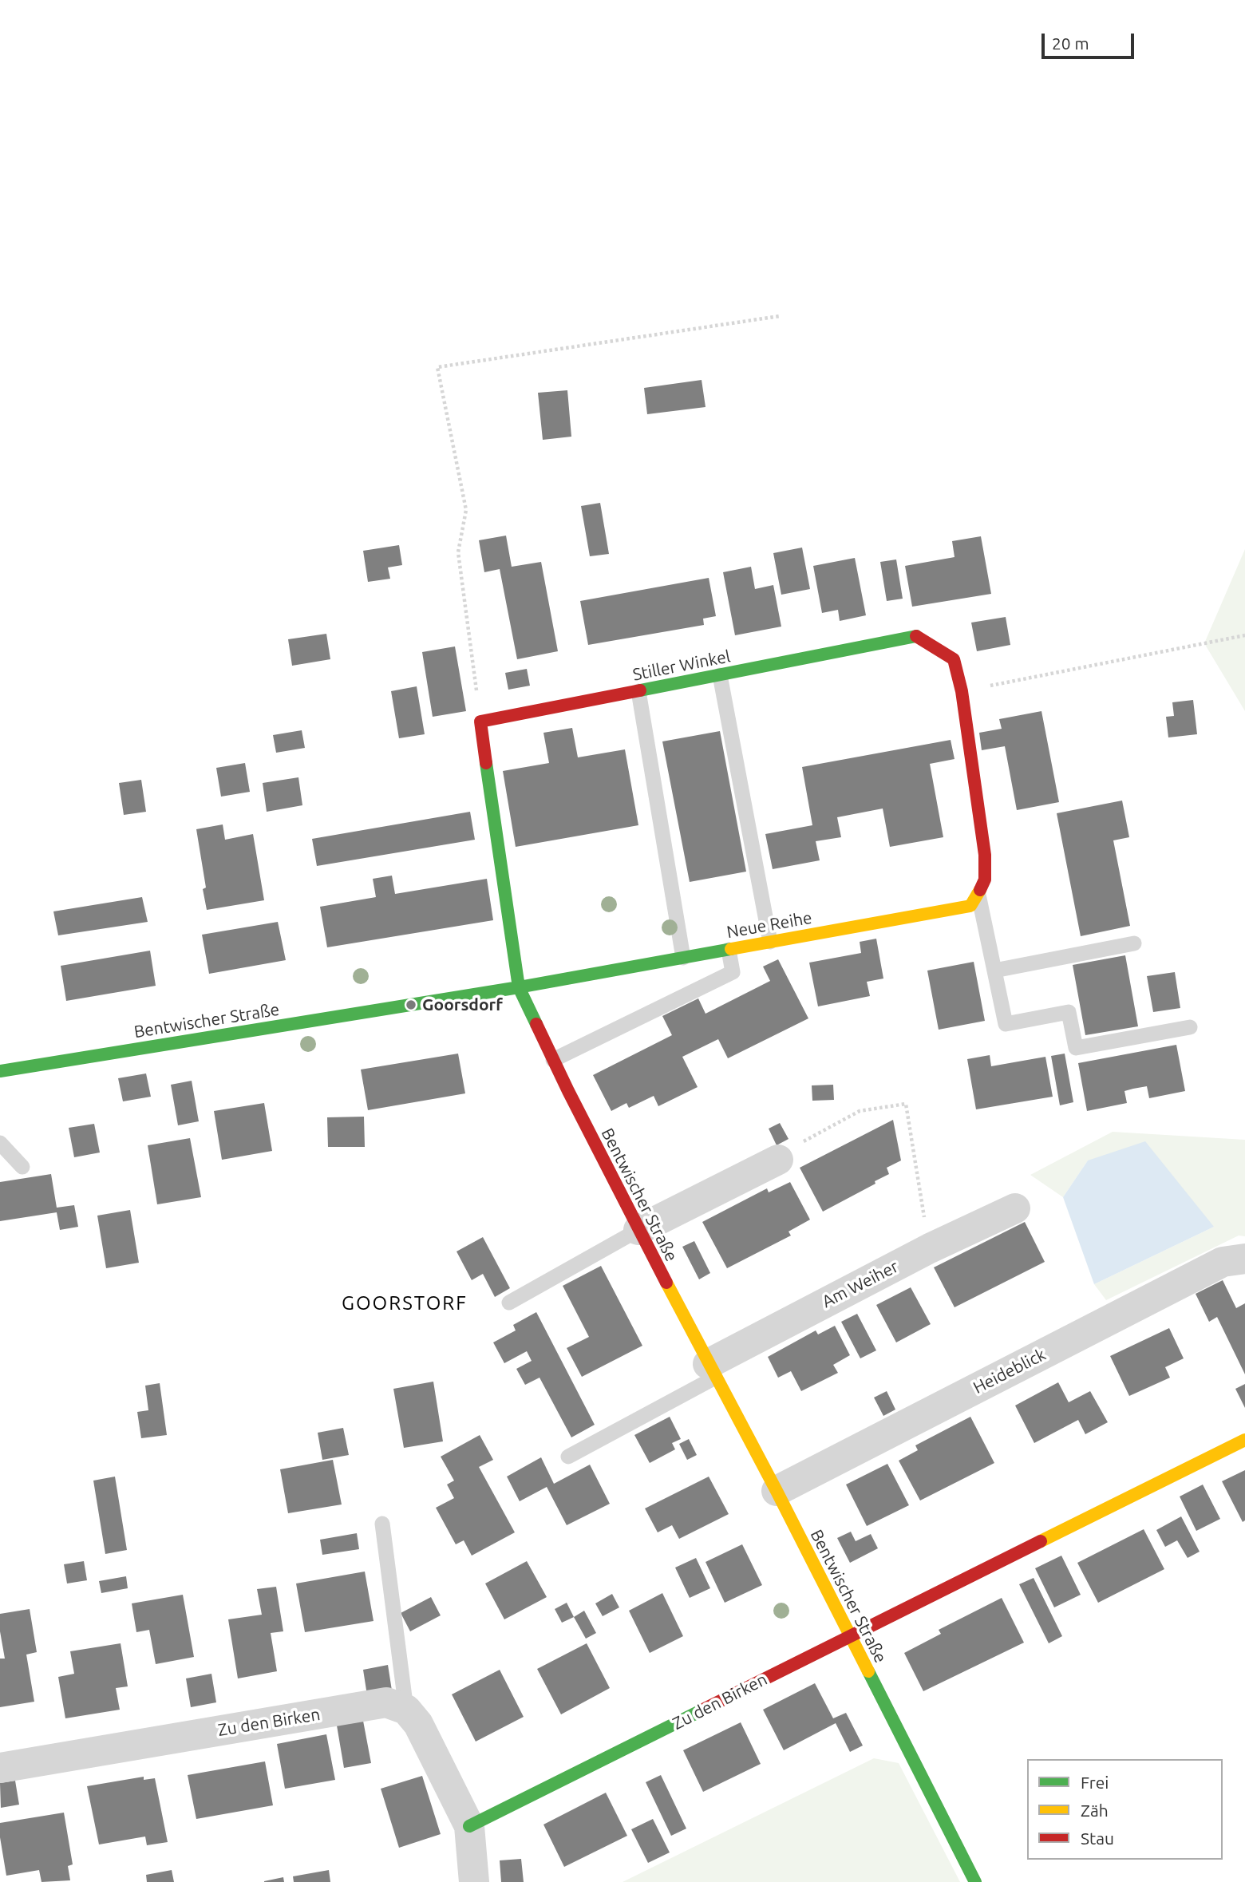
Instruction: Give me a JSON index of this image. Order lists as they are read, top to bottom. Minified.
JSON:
{"streets":{"street":["Stiller Winkel","Neue Reihe","Bentwischer Straße","Am Weiher","Heideblick","Zu den Birken"]},"crossings":[["Stiller Winkel","Neue Reihe"],["Neue Reihe","Bentwischer Straße"],["Bentwischer Straße","Am Weiher"],["Bentwischer Straße","Heideblick"],["Bentwischer Straße","Zu den Birken"]],"districts":["GOORSTORF"],"places":["Goorsdorf"],"legend":["Frei","Zäh","Stau"],"scale_bar":"20 m"}
